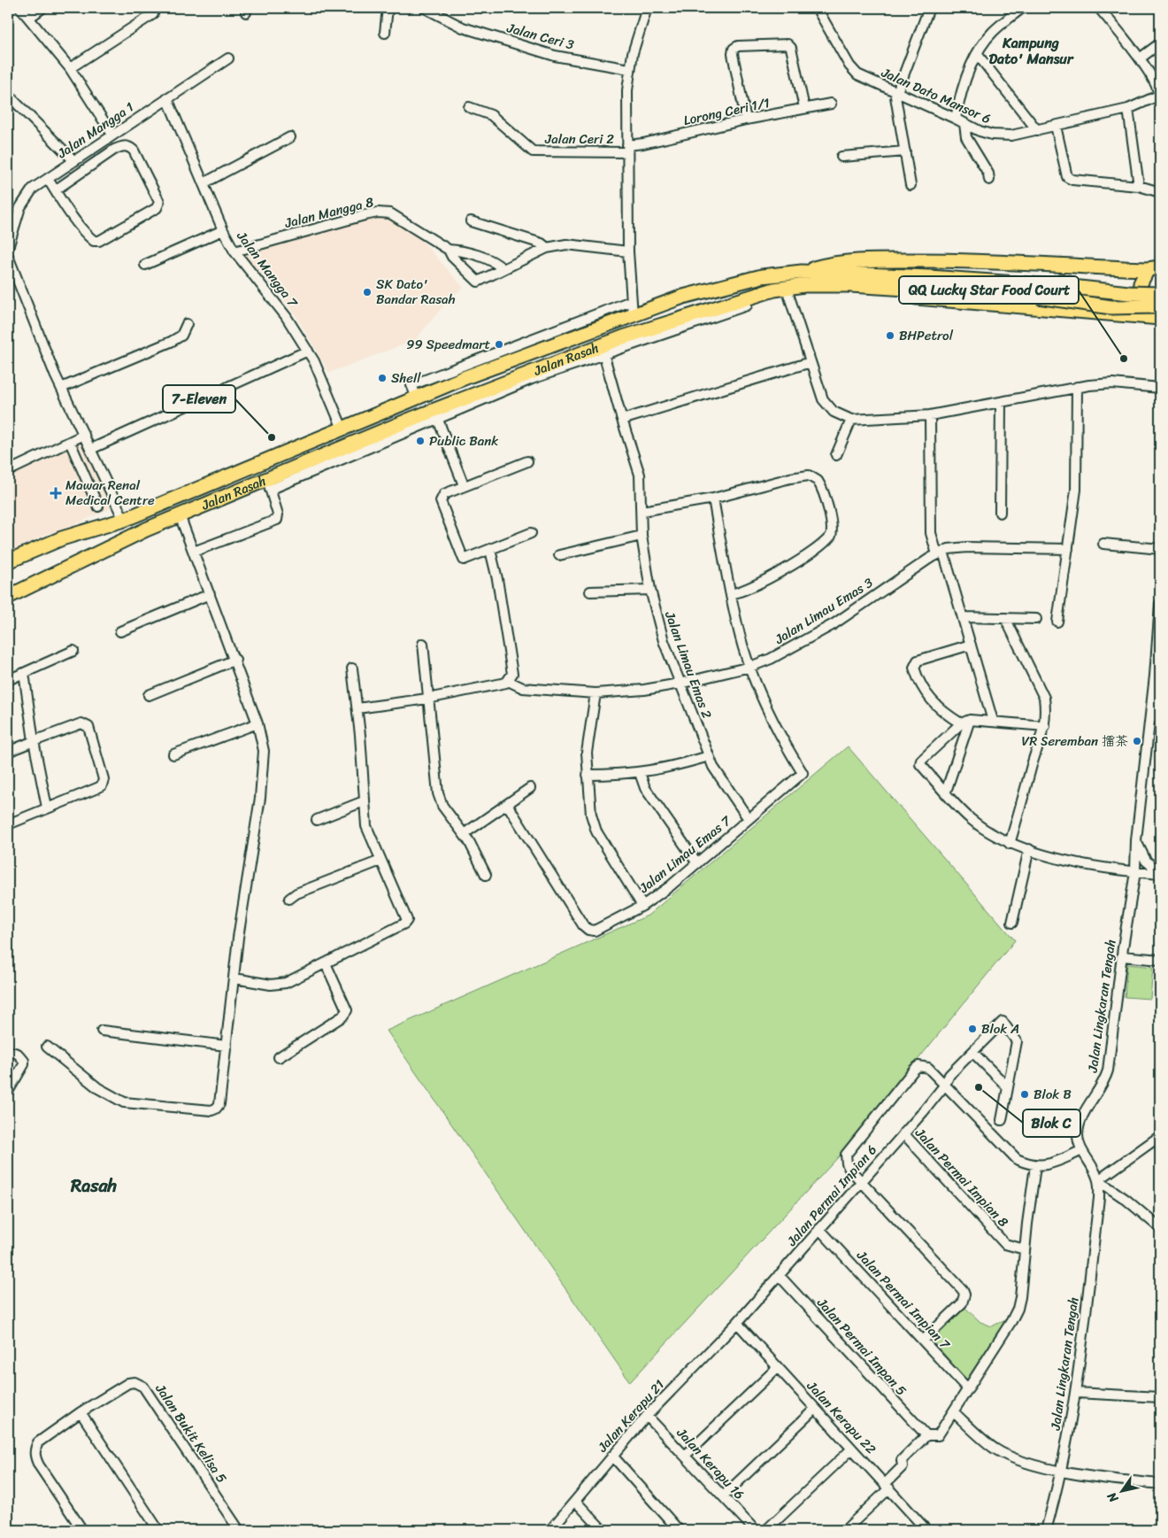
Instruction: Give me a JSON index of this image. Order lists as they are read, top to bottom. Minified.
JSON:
{"streets":{"highway":["Jalan Rasah"],"street":["Jalan Ceri 3","Jalan Dato Mansor 6","Lorong Ceri 1/1","Jalan Mangga 1","Jalan Ceri 2","Jalan Mangga 8","Jalan Mangga 7","Jalan Limau Emas 3","Jalan Limau Emas 2","Jalan Limau Emas 7","Jalan Lingkaran Tengah","Jalan Permai Impian 8","Jalan Permai Impian 6","Jalan Permai Impian 7","Jalan Permai Impan 5","Jalan Kerapu 21","Jalan Kerapu 22","Jalan Bukit Kelisa 5","Jalan Kerapu 16"]},"crossings":[["Lorong Ceri 1/1","Jalan Ceri 2"],["Jalan Mangga 1","Jalan Mangga 7"],["Jalan Mangga 8","Jalan Mangga 7"],["Jalan Mangga 7","Jalan Rasah"],["Jalan Limau Emas 3","Jalan Limau Emas 2"],["Jalan Limau Emas 3","Jalan Limau Emas 7"],["Jalan Limau Emas 2","Jalan Limau Emas 7"],["Jalan Permai Impian 8","Jalan Permai Impian 6"],["Jalan Permai Impian 6","Jalan Permai Impian 7"],["Jalan Permai Impian 6","Jalan Permai Impan 5"],["Jalan Permai Impian 6","Jalan Kerapu 21"],["Jalan Permai Impian 6","Jalan Kerapu 22"],["Jalan Kerapu 21","Jalan Kerapu 22"],["Jalan Kerapu 21","Jalan Kerapu 16"]],"districts":["Kampung Dato' Mansur","Rasah"],"places":{"other":["SK Dato' Bandar Rasah","BHPetrol","99 Speedmart","QQ Lucky Star Food Court","Shell","7-Eleven","Public Bank","VR Seremban 擂茶","Blok A","Blok C","Blok B"],"health":["Mawar Renal Medical Centre"]},"north":"bottom left"}
